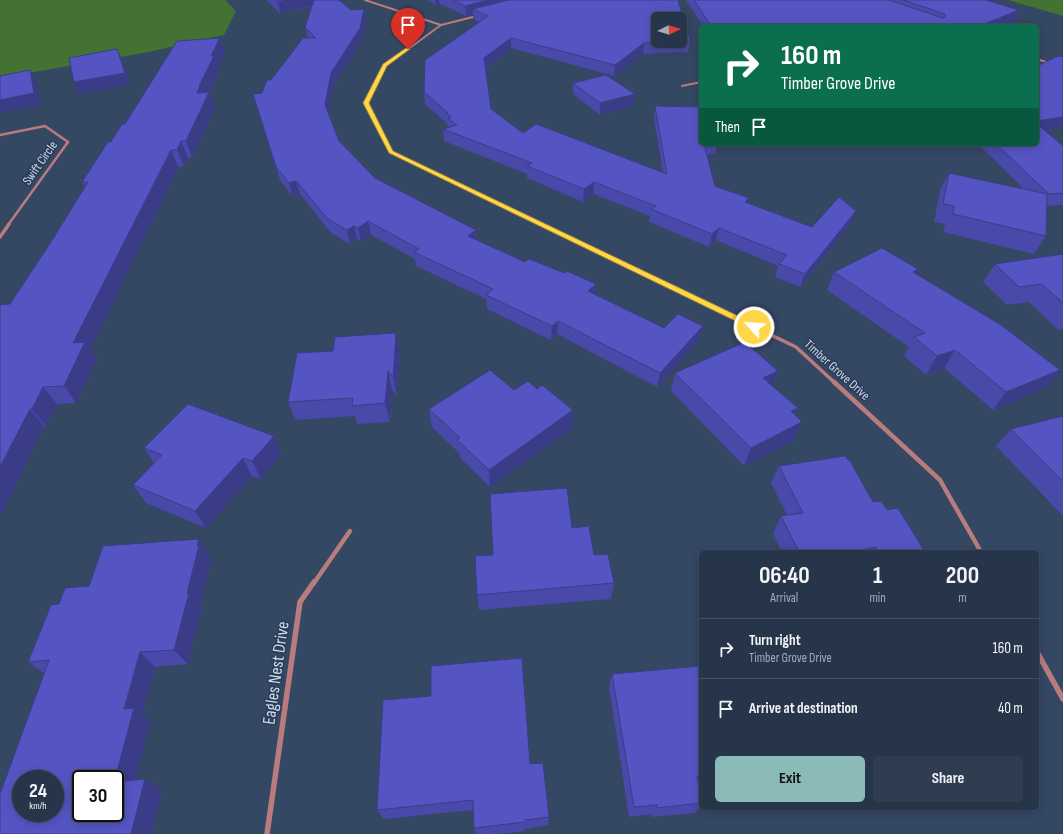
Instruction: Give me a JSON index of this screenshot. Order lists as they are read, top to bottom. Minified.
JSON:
{"streets":{"street":["Swift Circle","Timber Grove Drive","Eagles Nest Drive"]},"north":"right","page":{"turn":["160 m","Timber Grove Drive"],"then":"Then","eta":["06:40","Arrival","1","min","200","m"],"list":[{"name":"Turn right","note":"Timber Grove Drive","value":"160 m"},{"name":"Arrive at destination","value":"40 m"}],"buttons":["Exit","Share"],"speed":"24 km/h","limit":"30"}}
